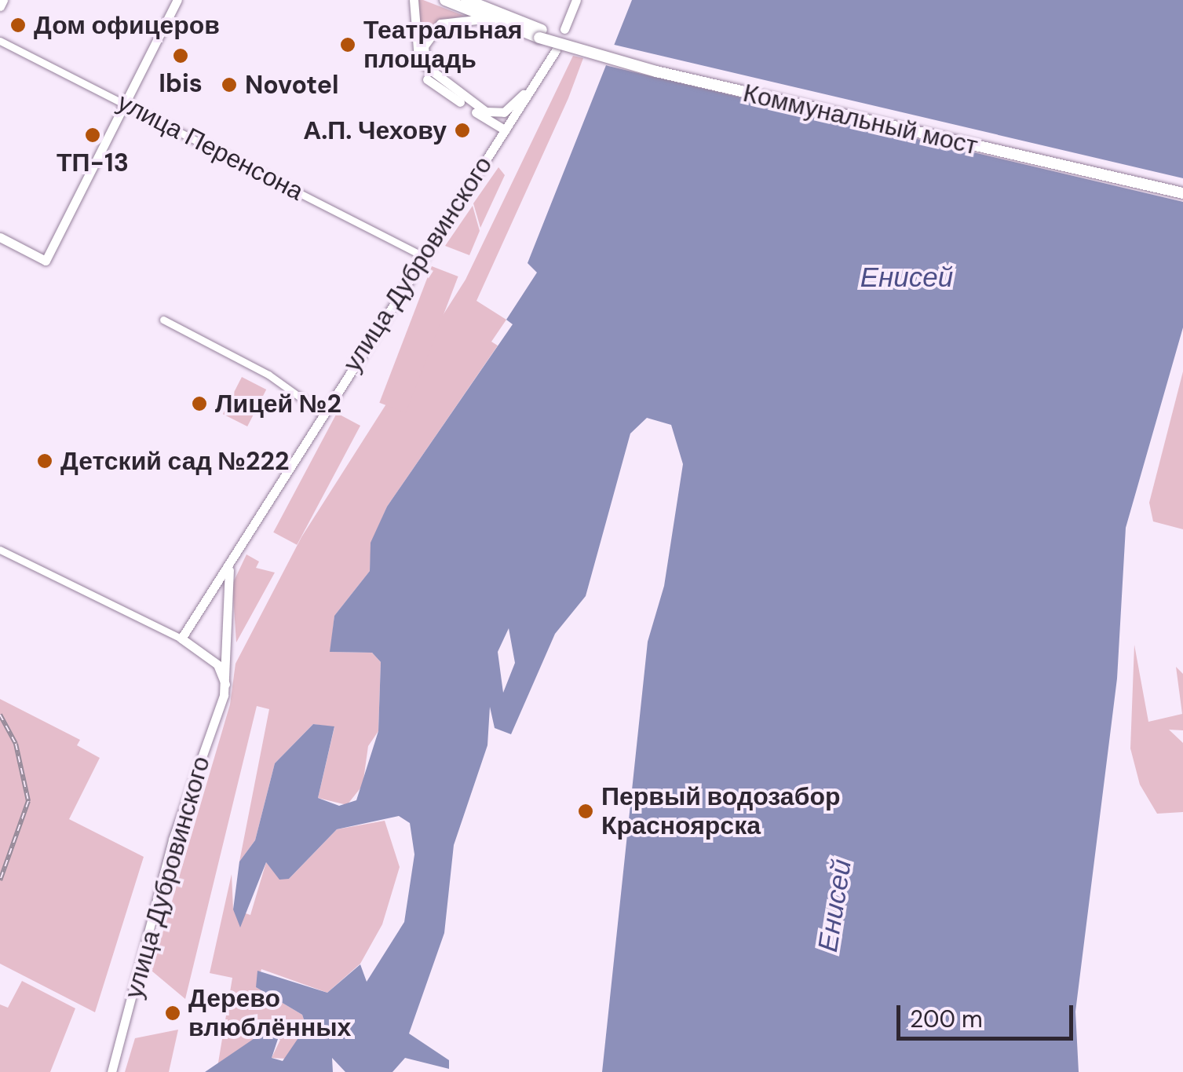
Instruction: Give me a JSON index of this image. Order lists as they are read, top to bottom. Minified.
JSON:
{"streets":{"highway":["Коммунальный мост"],"main road":["улица Дубровинского"],"street":["улица Перенсона"]},"crossings":[["улица Перенсона","улица Дубровинского"]],"water":["Енисей"],"places":["Дом офицеров","Театральная площадь","Ibis","Novotel","А.П. Чехову","ТП-13","Лицей №2","Детский сад №222","Первый водозабор Красноярска","Дерево влюблённых"],"scale_bar":"200 m"}
